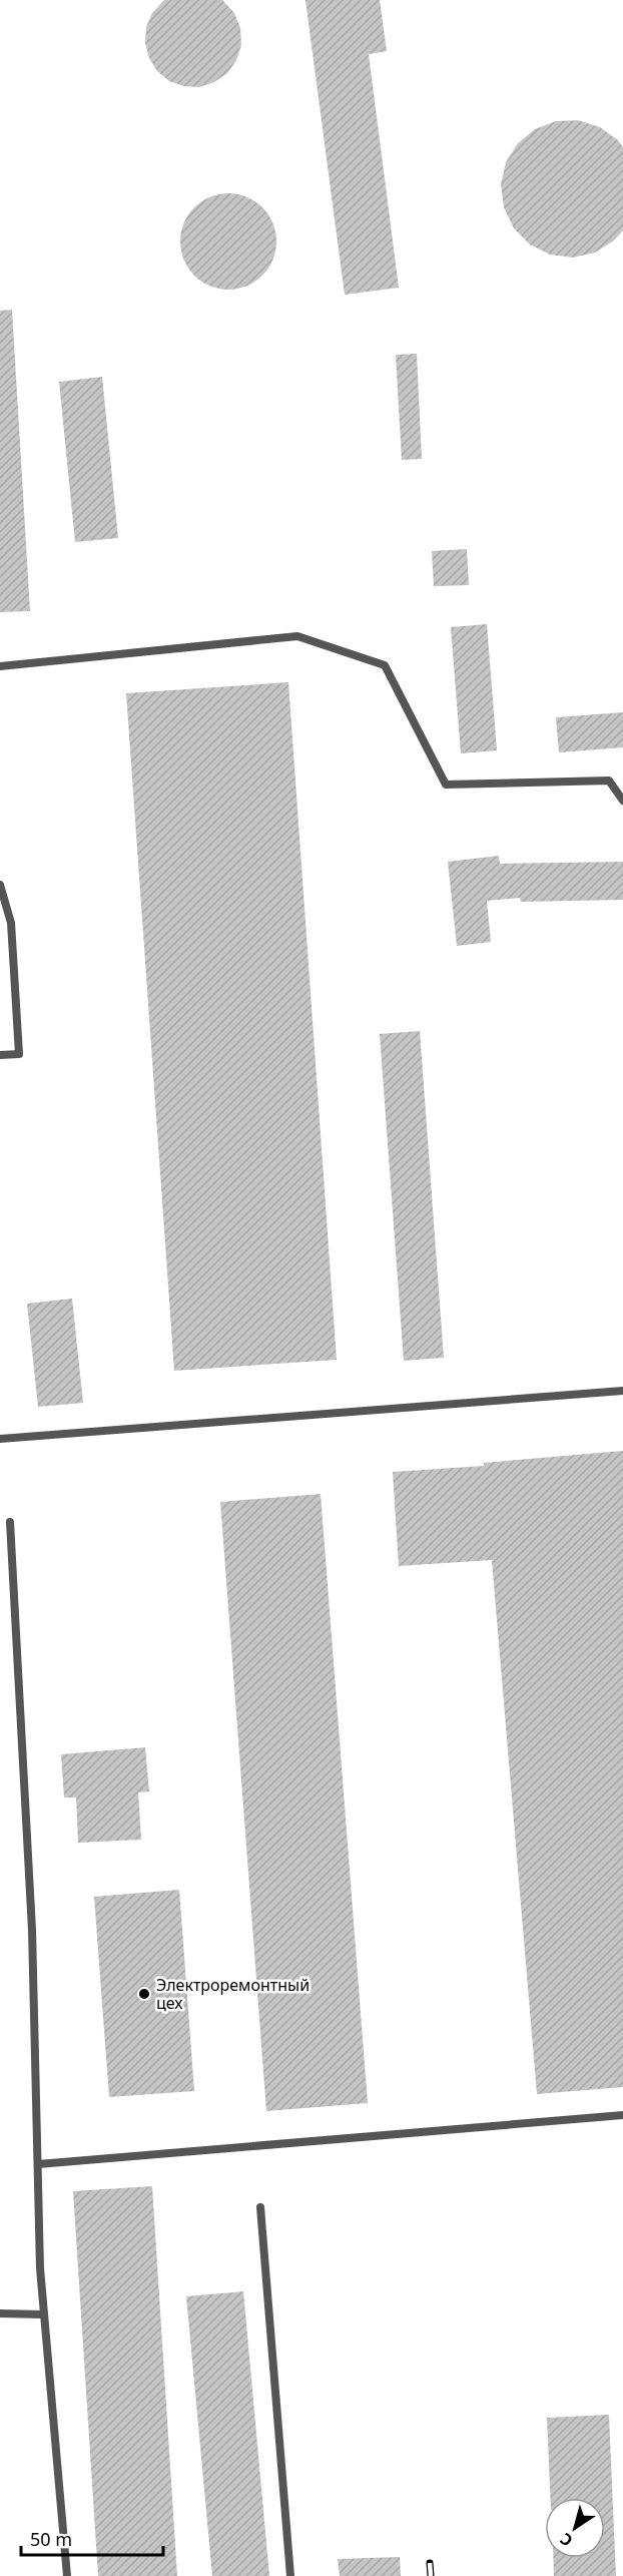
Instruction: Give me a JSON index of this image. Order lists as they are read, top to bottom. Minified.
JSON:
{"places":["Электроремонтный цех"],"scale_bar":"50 m","north":"bottom left"}
